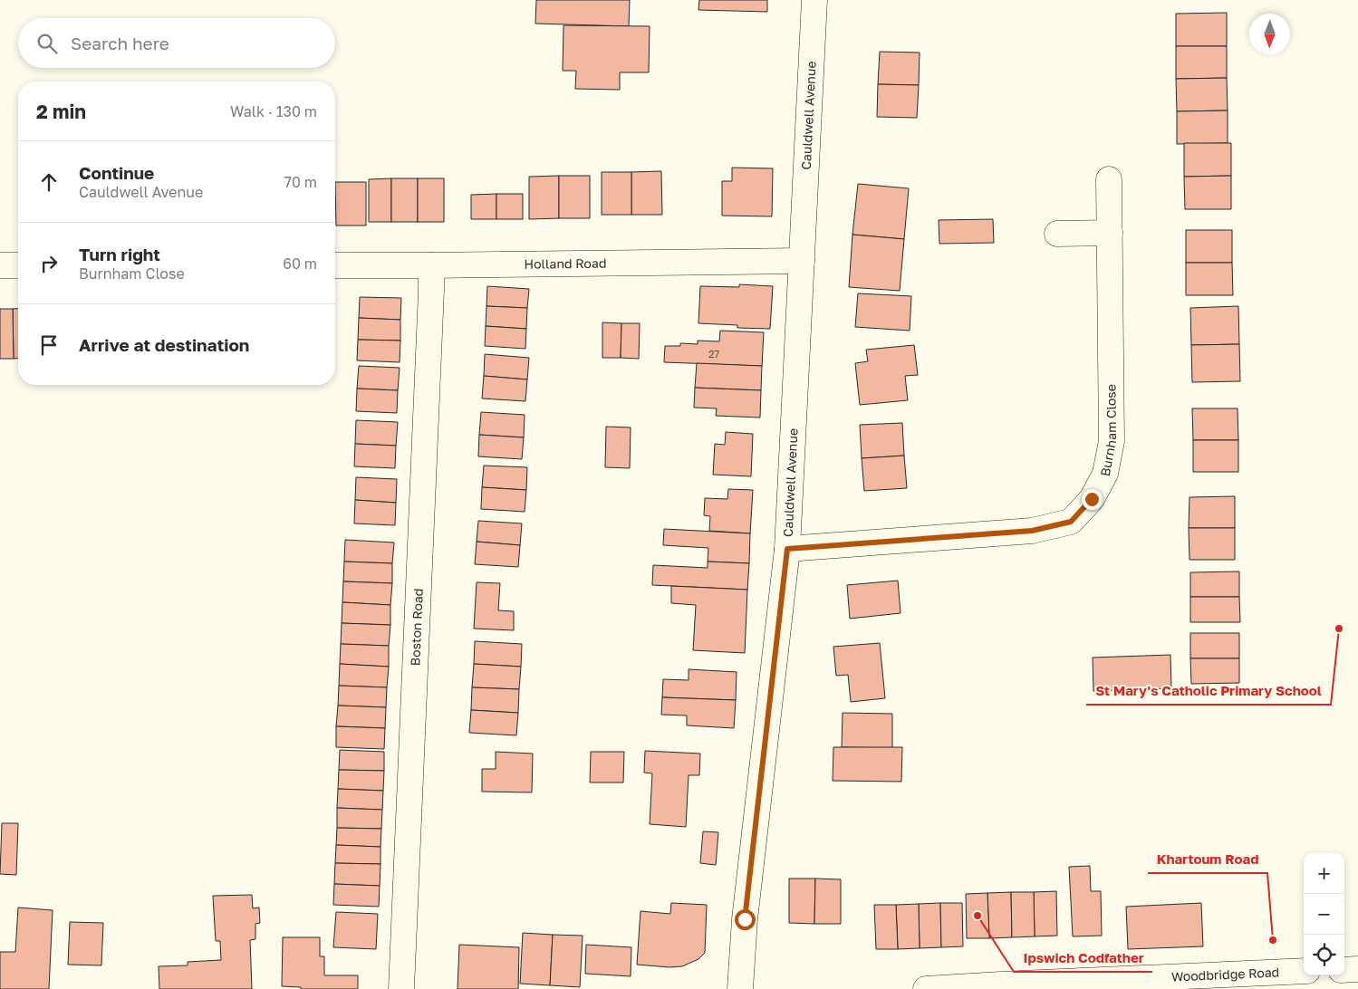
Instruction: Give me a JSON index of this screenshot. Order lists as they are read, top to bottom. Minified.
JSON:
{"streets":{"street":["Cauldwell Avenue","Holland Road","Burnham Close","Boston Road","Woodbridge Road"]},"crossings":[["Cauldwell Avenue","Holland Road"],["Cauldwell Avenue","Burnham Close"],["Holland Road","Boston Road"]],"places":["St Mary's Catholic Primary School","Ipswich Codfather","Khartoum Road"],"house_numbers":["27"],"north":"bottom","page":{"search":"Search here","heading":["2 min","Walk · 130 m"],"list":[["Continue","Cauldwell Avenue","70 m"],["Turn right","Burnham Close","60 m"],"Arrive at destination"],"map_buttons":["+","−"]}}
